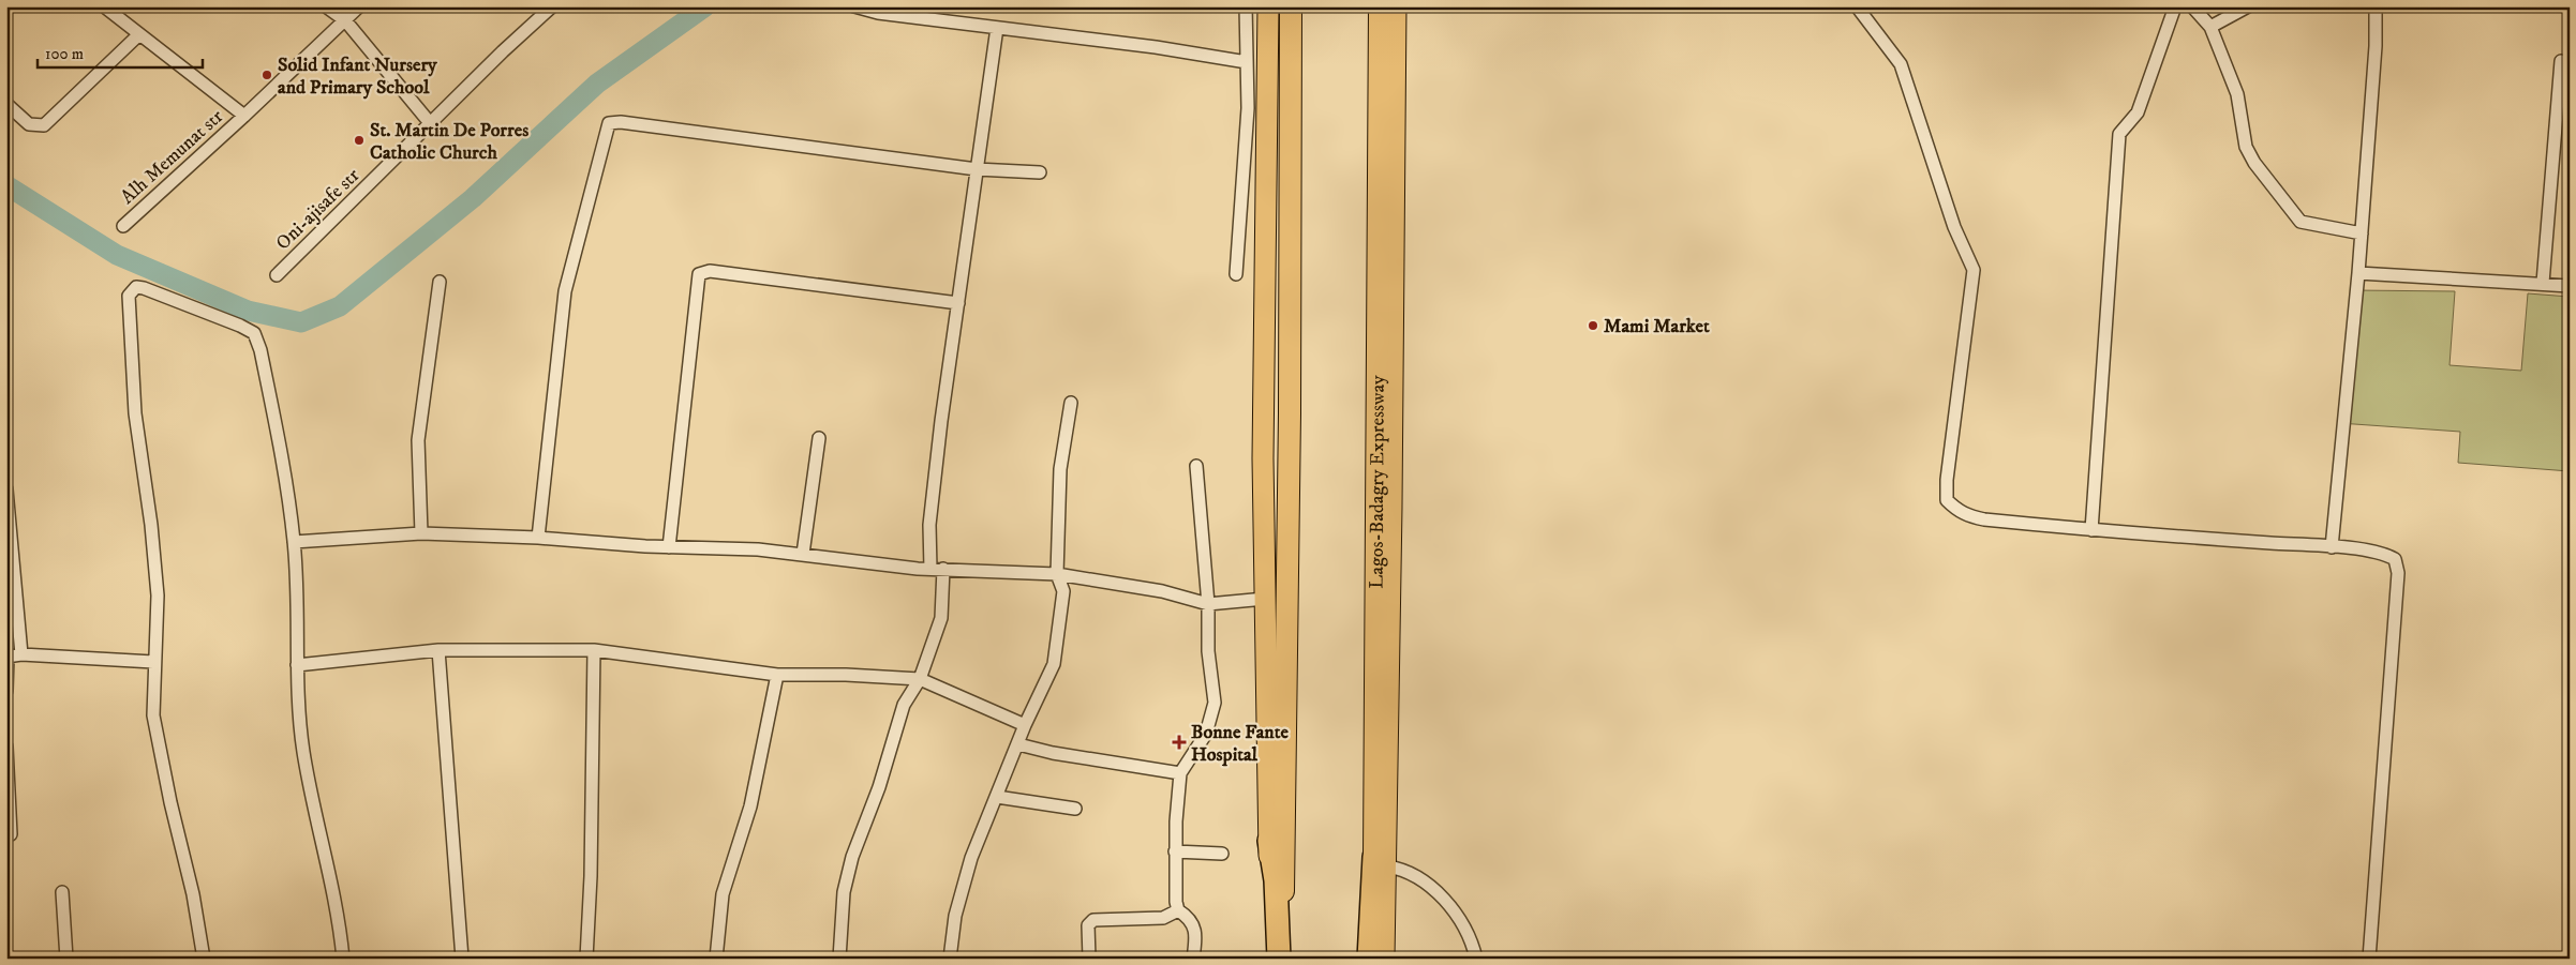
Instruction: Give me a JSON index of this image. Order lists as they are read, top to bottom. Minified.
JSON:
{"streets":{"highway":["Lagos-Badagry Expressway"],"street":["Alh Memunat str","Oni-ajisafe str"]},"places":{"other":["Solid Infant Nursery and Primary School","St. Martin De Porres Catholic Church","Mami Market"],"health":["Bonne Fante Hospital"]},"scale_bar":"100 m"}
